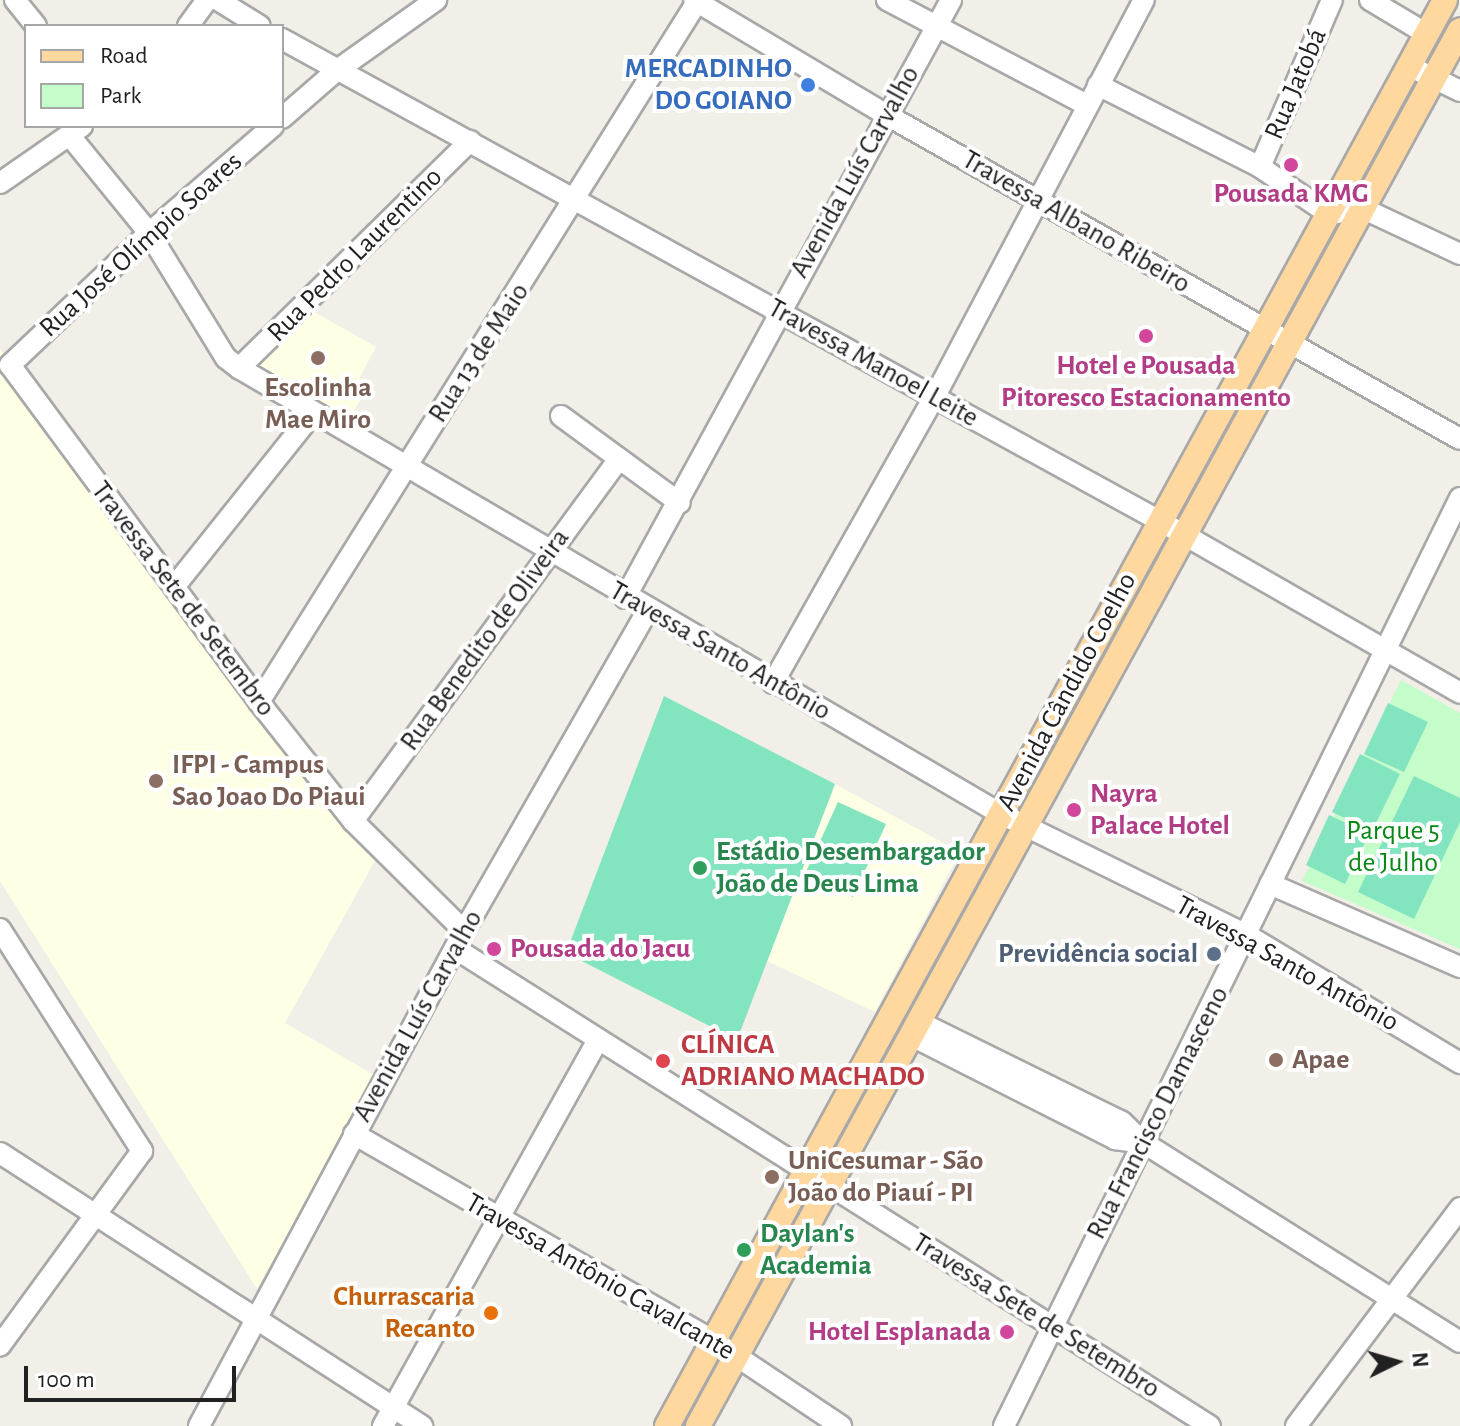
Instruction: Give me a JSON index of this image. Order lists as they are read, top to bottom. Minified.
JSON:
{"streets":{"main road":["Avenida Cândido Coelho"],"street":["Rua Jatobá","Avenida Luís Carvalho","Travessa Albano Ribeiro","Rua José Olímpio Soares","Rua Pedro Laurentino","Rua 13 de Maio","Travessa Manoel Leite","Travessa Sete de Setembro","Rua Benedito de Oliveira","Travessa Santo Antônio","Rua Francisco Damasceno","Travessa Antônio Cavalcante"]},"crossings":[["Avenida Luís Carvalho","Travessa Albano Ribeiro"],["Avenida Luís Carvalho","Travessa Manoel Leite"],["Avenida Luís Carvalho","Travessa Sete de Setembro"],["Avenida Luís Carvalho","Travessa Santo Antônio"],["Avenida Luís Carvalho","Travessa Antônio Cavalcante"],["Travessa Albano Ribeiro","Rua 13 de Maio"],["Travessa Albano Ribeiro","Avenida Cândido Coelho"],["Rua José Olímpio Soares","Travessa Sete de Setembro"],["Rua José Olímpio Soares","Travessa Santo Antônio"],["Rua Pedro Laurentino","Travessa Manoel Leite"],["Rua Pedro Laurentino","Travessa Santo Antônio"],["Rua 13 de Maio","Travessa Manoel Leite"],["Rua 13 de Maio","Travessa Sete de Setembro"],["Rua 13 de Maio","Travessa Santo Antônio"],["Travessa Manoel Leite","Avenida Cândido Coelho"],["Travessa Manoel Leite","Rua Francisco Damasceno"],["Travessa Sete de Setembro","Rua Benedito de Oliveira"],["Travessa Sete de Setembro","Avenida Cândido Coelho"],["Travessa Sete de Setembro","Rua Francisco Damasceno"],["Rua Benedito de Oliveira","Travessa Santo Antônio"],["Travessa Santo Antônio","Avenida Cândido Coelho"],["Travessa Santo Antônio","Rua Francisco Damasceno"],["Avenida Cândido Coelho","Travessa Antônio Cavalcante"]],"parks":["Parque 5 de Julho"],"places":["MERCADINHO DO GOIANO","Pousada KMG","Hotel e Pousada Pitoresco Estacionamento","Escolinha Mae Miro","IFPI - Campus Sao Joao Do Piaui","Nayra Palace Hotel","Estádio Desembargador João de Deus Lima","Pousada do Jacu","Previdência social","Apae","CLÍNICA ADRIANO MACHADO","UniCesumar - São João do Piauí - PI","Daylan's Academia","Churrascaria Recanto","Hotel Esplanada"],"legend":["Road","Park"],"scale_bar":"100 m","north":"right"}
